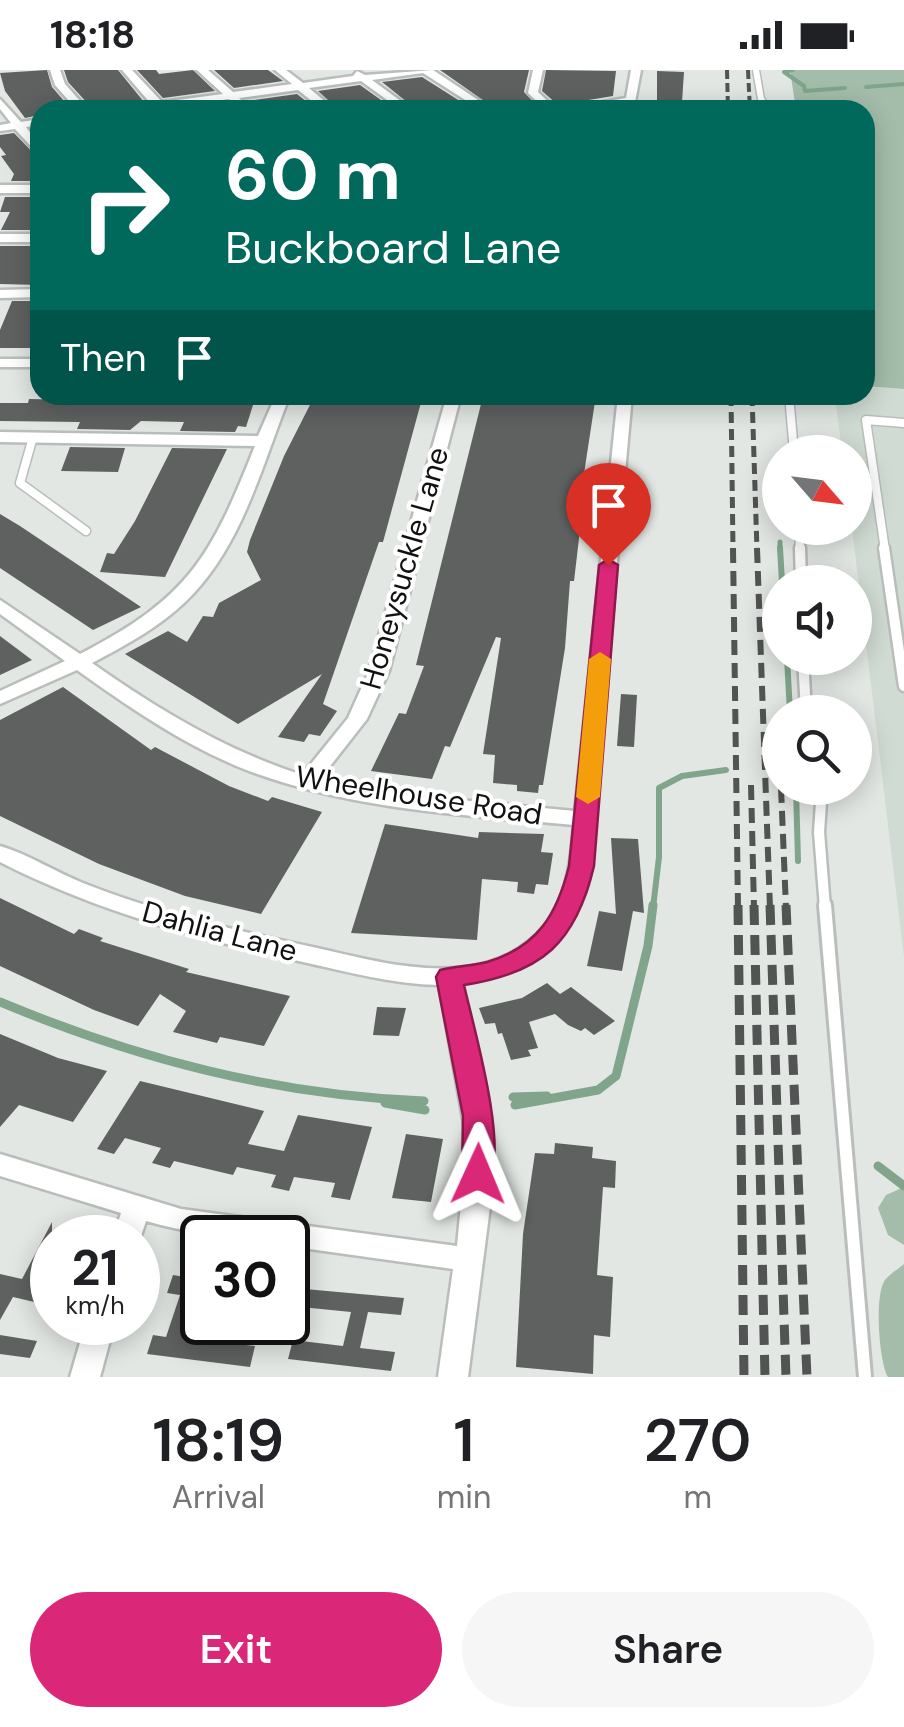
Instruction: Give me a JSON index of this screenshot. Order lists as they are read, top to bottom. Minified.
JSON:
{"streets":{"street":["Honeysuckle Lane","Wheelhouse Road","Dahlia Lane"]},"crossings":[["Honeysuckle Lane","Wheelhouse Road"],["Wheelhouse Road","Dahlia Lane"]],"north":"bottom right","page":{"status":"18:18","turn":["60 m","Buckboard Lane"],"then":"Then","speed":"21 km/h","limit":"30","eta":["18:19","Arrival","1","min","270","m"],"buttons":["Exit","Share"]}}
